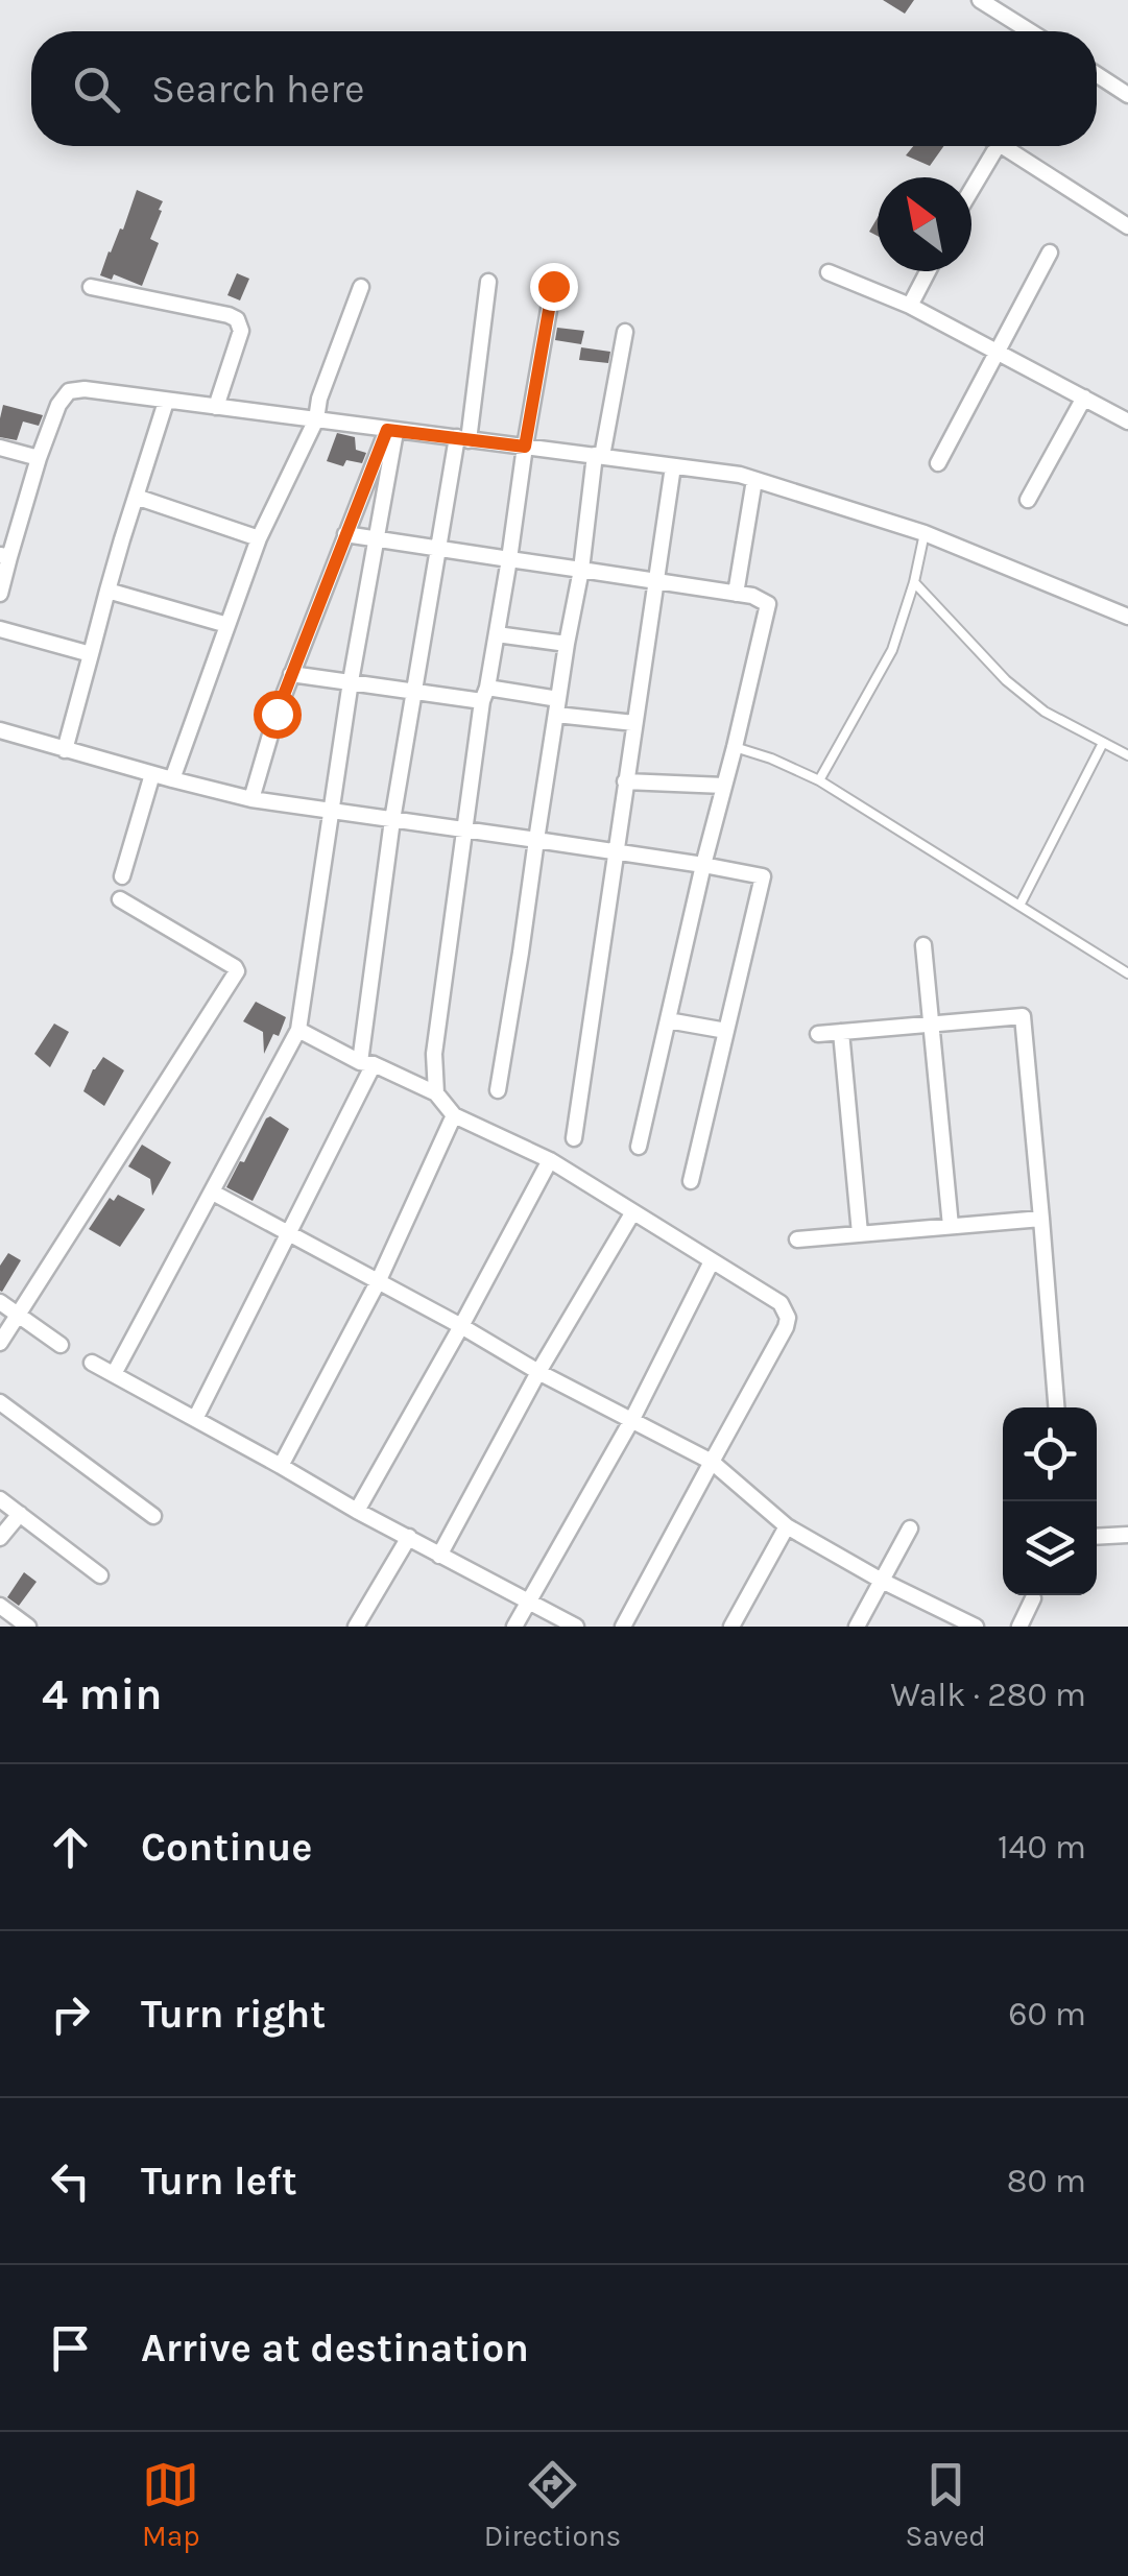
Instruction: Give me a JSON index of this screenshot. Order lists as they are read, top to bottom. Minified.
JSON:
{"north":"top left","page":{"search":"Search here","heading":["4 min","Walk · 280 m"],"list":[["Continue","140 m"],["Turn right","60 m"],["Turn left","80 m"],"Arrive at destination"],"nav":["Map","Directions","Saved"]}}
